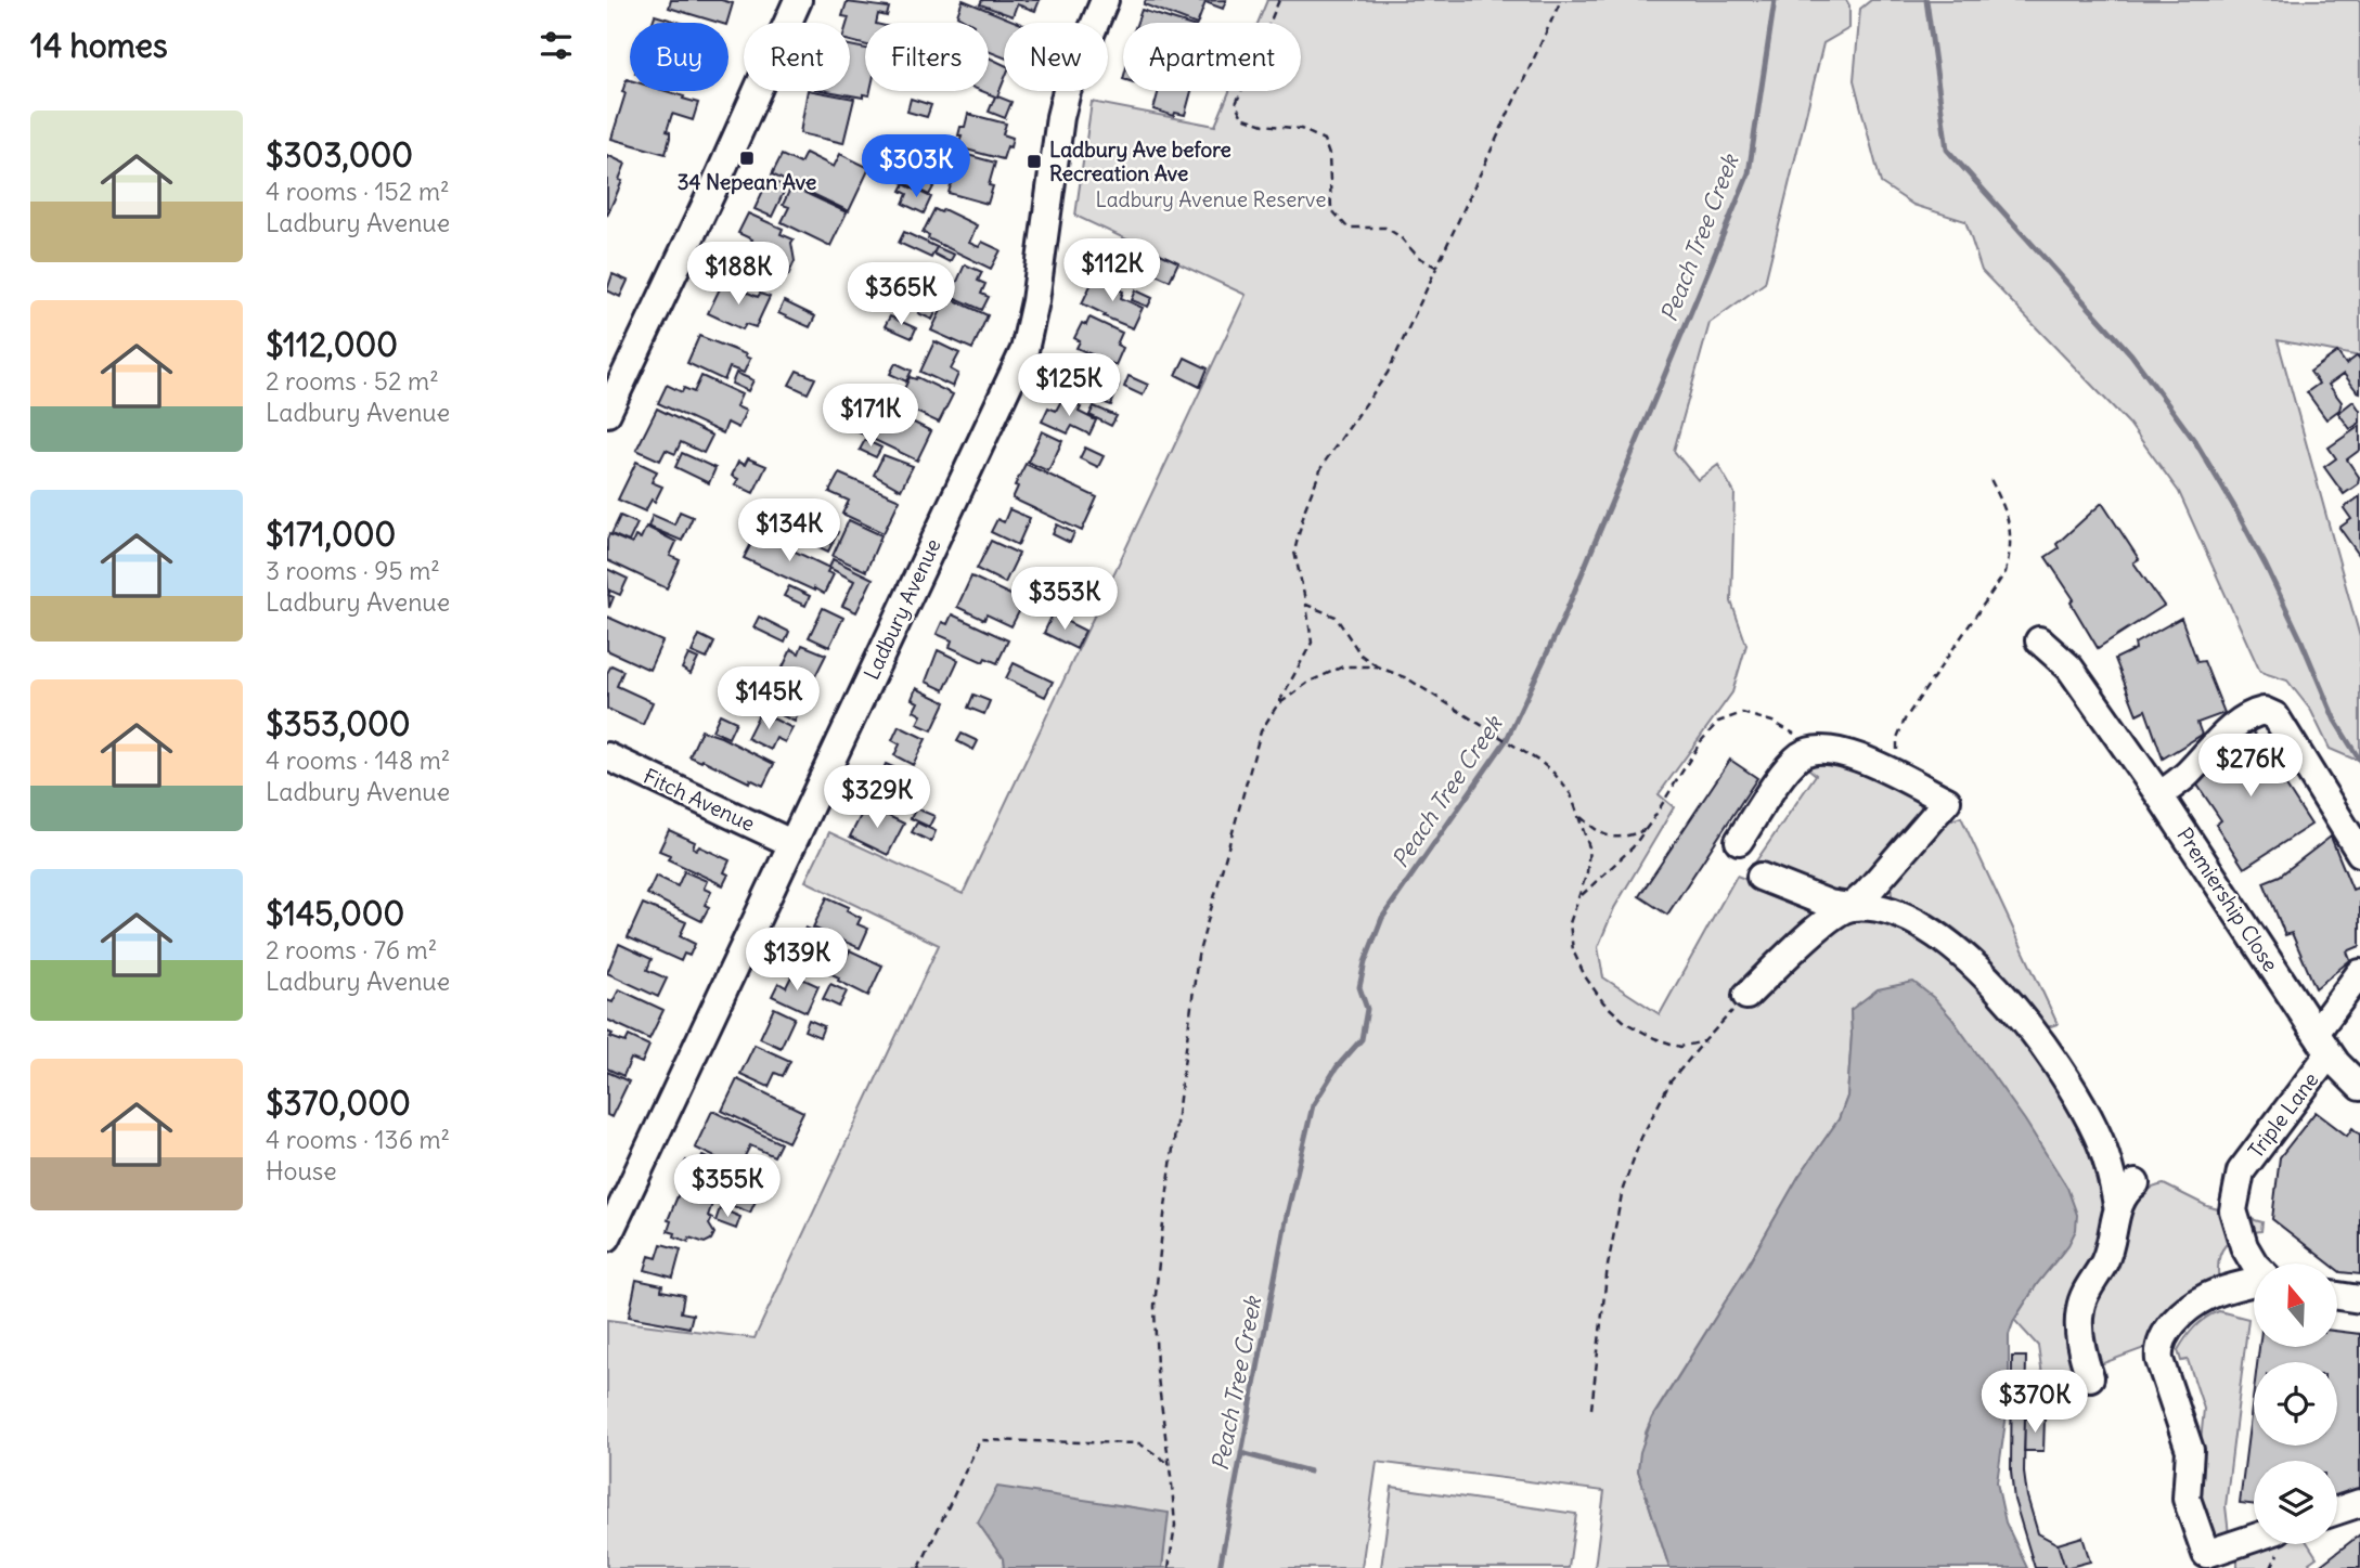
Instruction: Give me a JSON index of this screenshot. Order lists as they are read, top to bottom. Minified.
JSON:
{"streets":{"street":["Ladbury Avenue","Fitch Avenue","Premiership Close","Triple Lane"]},"crossings":[["Ladbury Avenue","Fitch Avenue"],["Premiership Close","Triple Lane"]],"water":["Peach Tree Creek"],"parks":["Ladbury Avenue Reserve"],"places":{"transit":["34 Nepean Ave","Ladbury Ave before Recreation Ave"]},"north":"top","page":{"heading":"14 homes","chip":["Buy","Rent","Filters","New","Apartment"],"list":[{"name":"$303,000","note":"4 rooms · 152 m² · Ladbury Avenue"},{"name":"$112,000","note":"2 rooms · 52 m² · Ladbury Avenue"},{"name":"$171,000","note":"3 rooms · 95 m² · Ladbury Avenue"},{"name":"$353,000","note":"4 rooms · 148 m² · Ladbury Avenue"},{"name":"$145,000","note":"2 rooms · 76 m² · Ladbury Avenue"},{"name":"$370,000","note":"4 rooms · 136 m² · House"}],"price":["$303K","$112K","$188K","$365K","$125K","$171K","$134K","$353K","$145K","$276K","$329K","$139K","$355K","$370K"]}}
